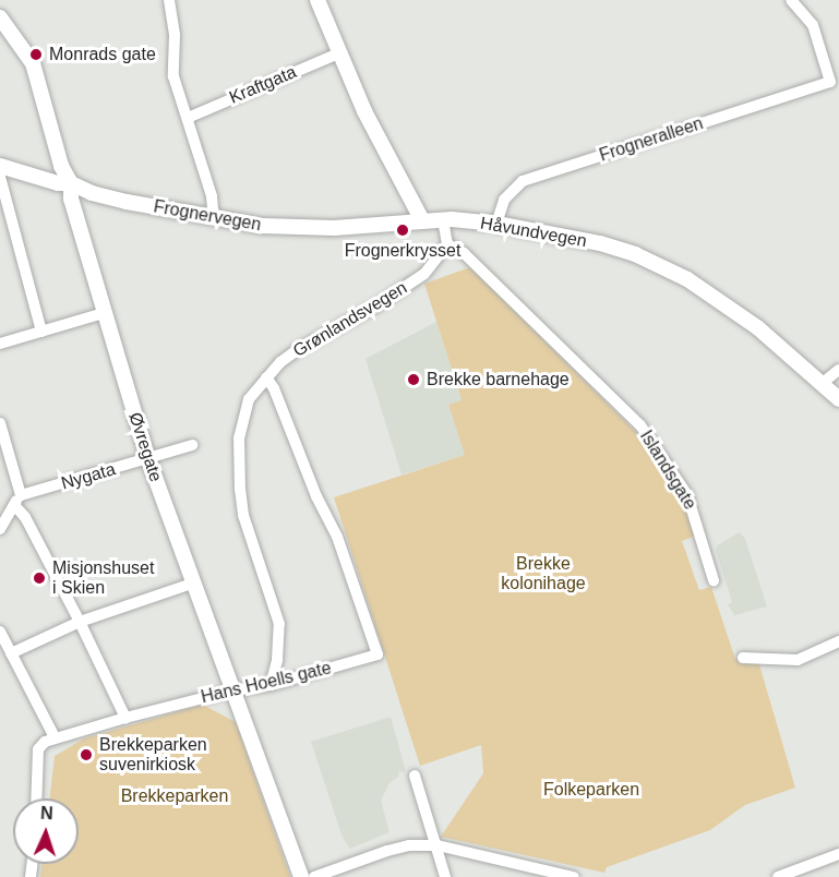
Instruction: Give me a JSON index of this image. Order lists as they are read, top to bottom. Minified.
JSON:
{"streets":{"street":["Kraftgata","Frogneralleen","Frognervegen","Håvundvegen","Grønlandsvegen","Øvregate","Islandsgate","Nygata","Hans Hoells gate"]},"crossings":[["Frogneralleen","Håvundvegen"],["Frognervegen","Håvundvegen"],["Frognervegen","Øvregate"],["Grønlandsvegen","Islandsgate"],["Grønlandsvegen","Hans Hoells gate"],["Øvregate","Nygata"],["Øvregate","Hans Hoells gate"]],"parks":["Brekke kolonihage","Folkeparken","Brekkeparken"],"places":["Monrads gate","Frognerkrysset","Brekke barnehage","Misjonshuset i Skien","Brekkeparken suvenirkiosk"],"north":"top"}
